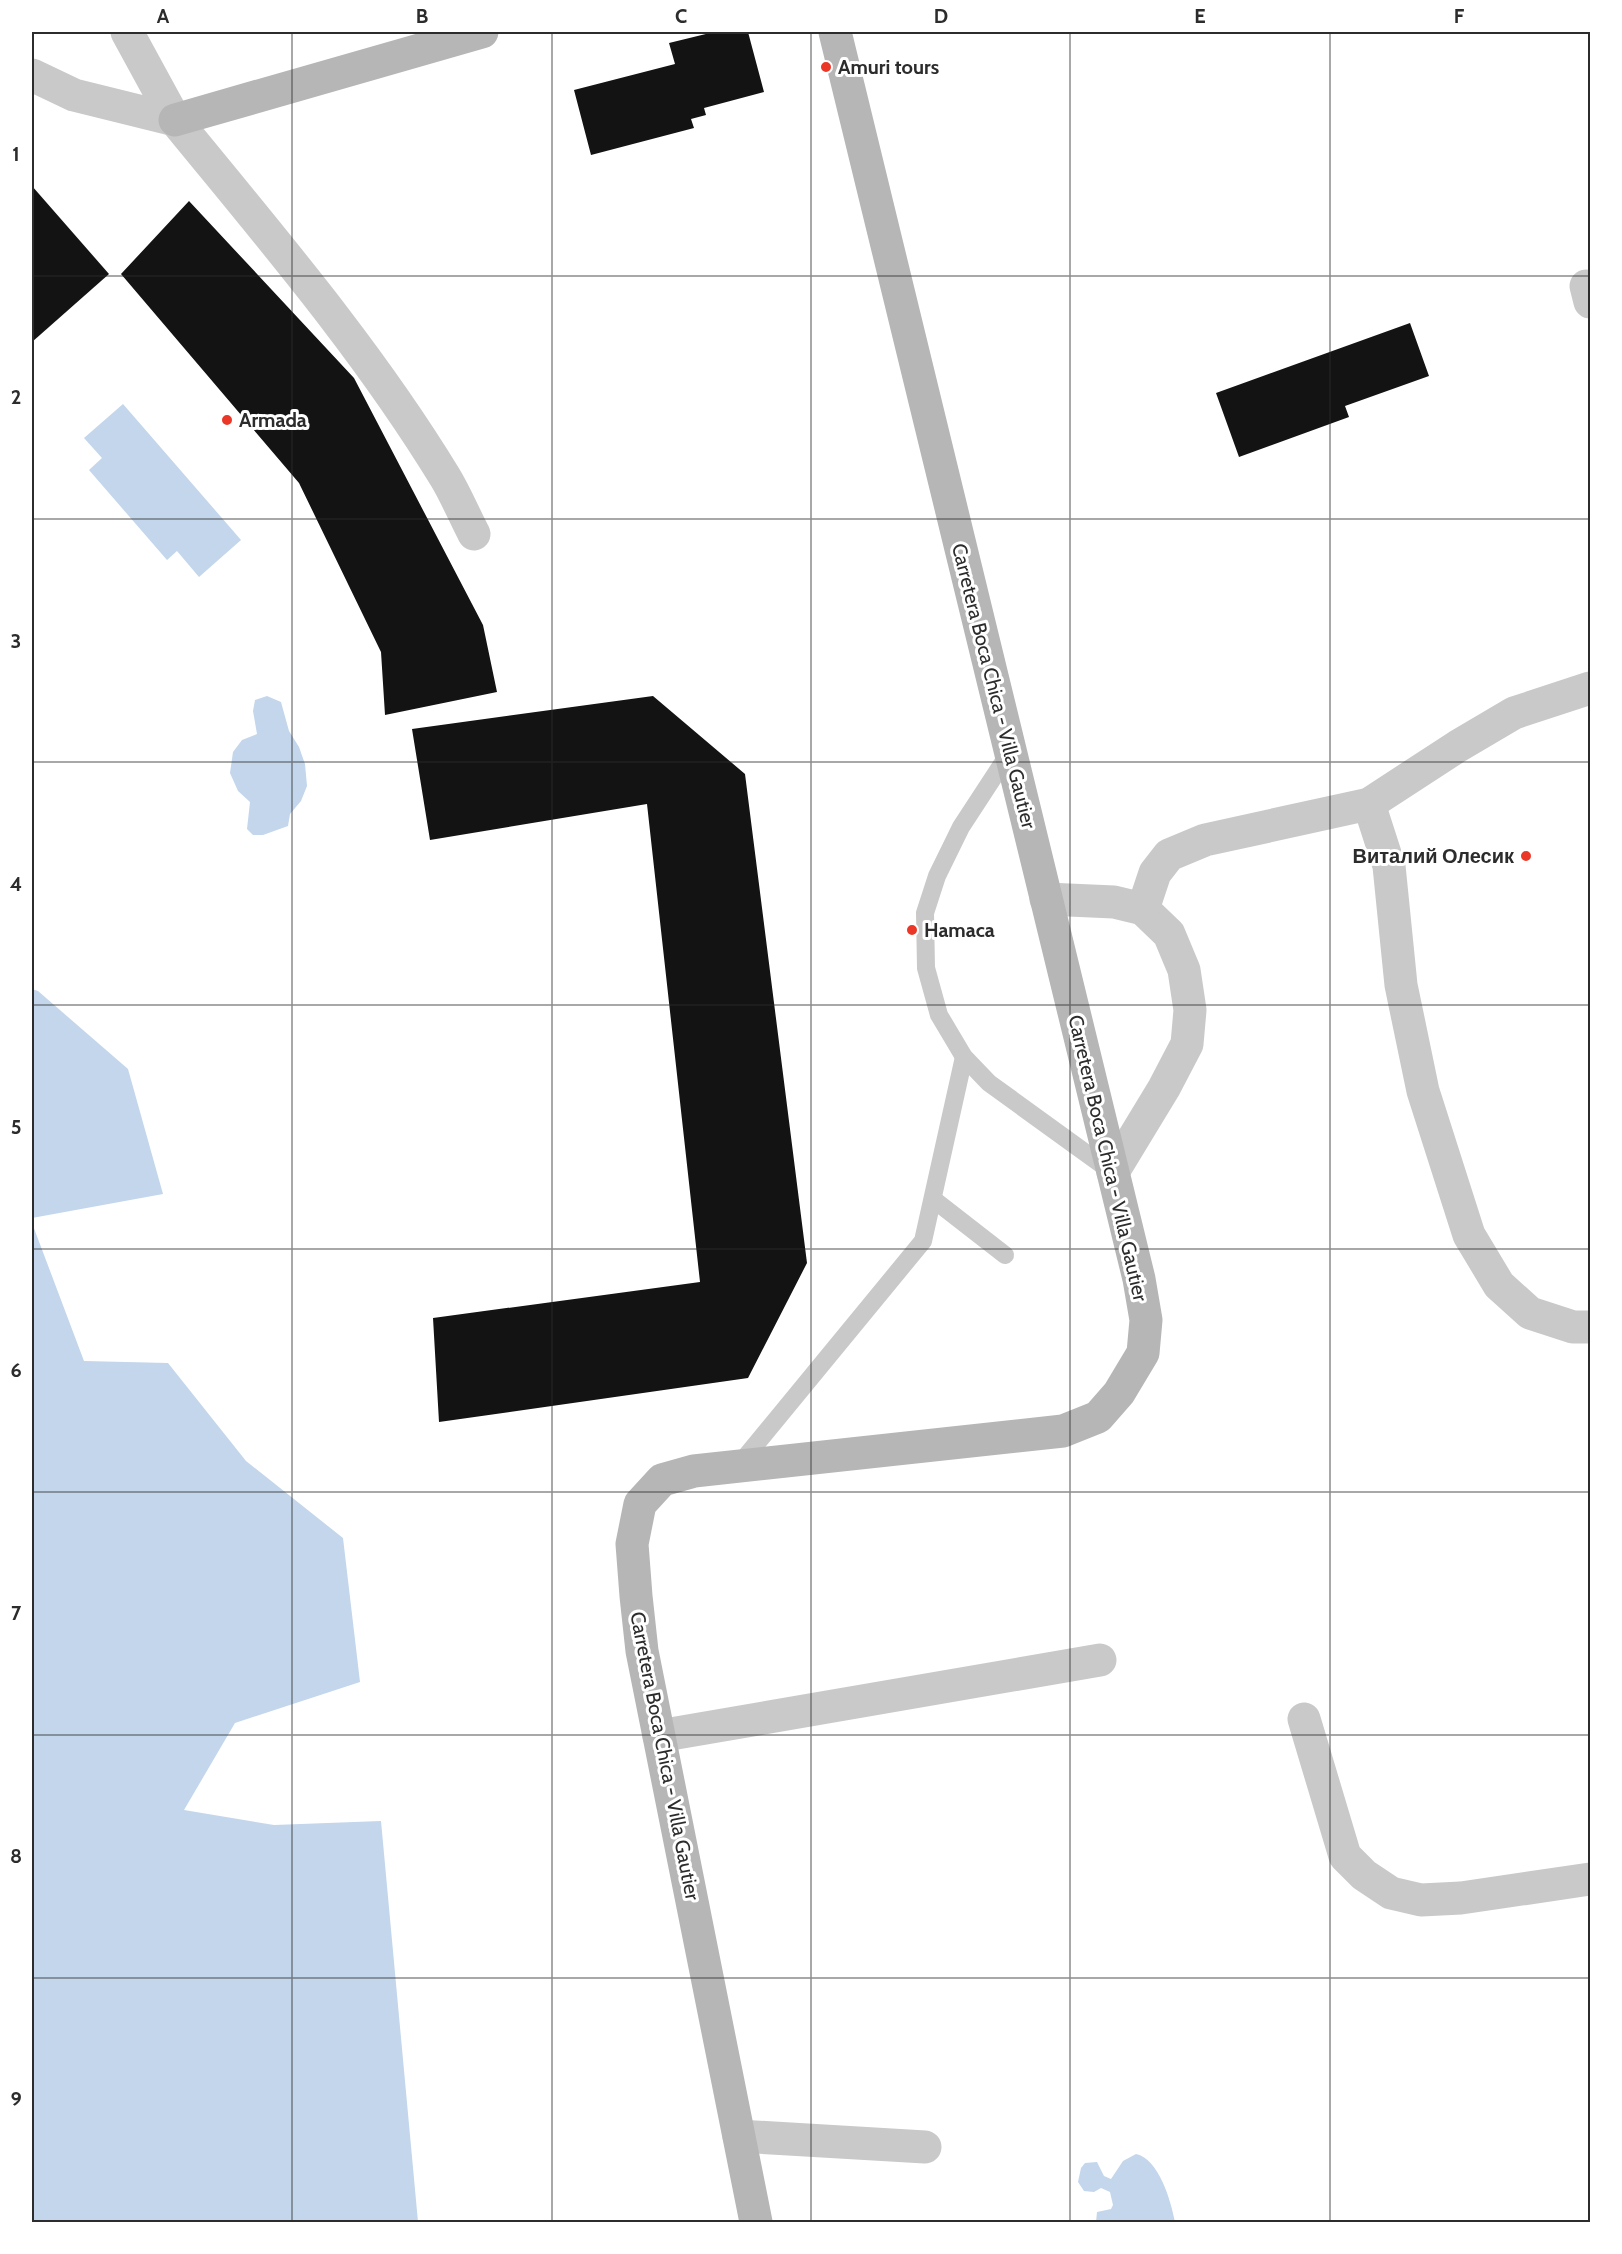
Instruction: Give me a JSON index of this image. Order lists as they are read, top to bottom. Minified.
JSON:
{"streets":{"main road":["Carretera Boca Chica - Villa Gautier"]},"places":["Amuri tours","Armada","Виталий Олесик","Hamaca"],"grid":{"columns":["A","B","C","D","E","F"],"rows":["1","2","3","4","5","6","7","8","9"]}}
